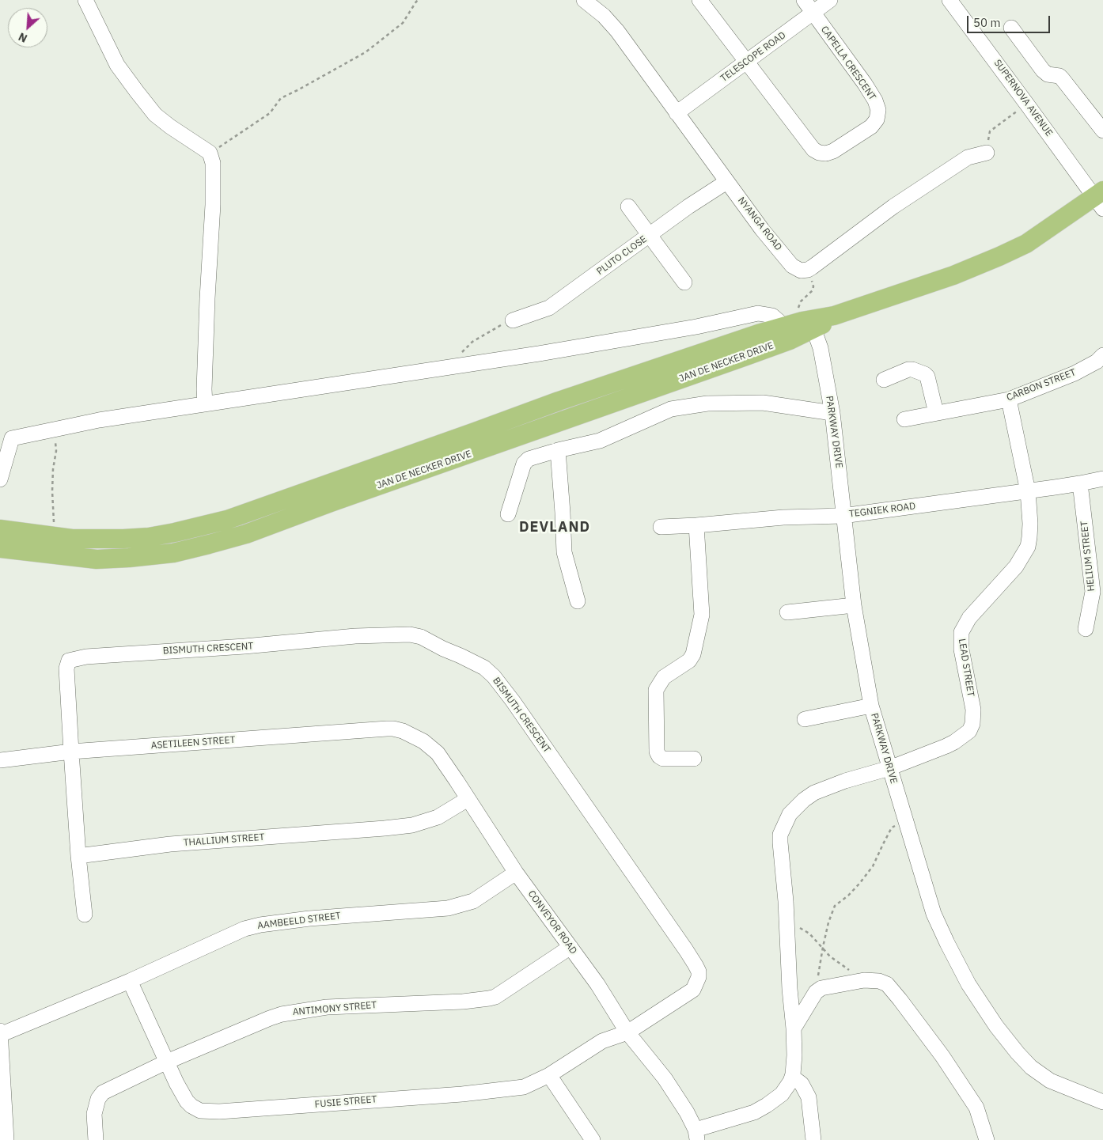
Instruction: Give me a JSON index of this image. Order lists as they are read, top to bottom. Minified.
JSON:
{"streets":{"main road":["JAN DE NECKER DRIVE"],"street":["TELESCOPE ROAD","CAPELLA CRESCENT","SUPERNOVA AVENUE","NYANGA ROAD","PLUTO CLOSE","CARBON STREET","PARKWAY DRIVE","TEGNIEK ROAD","HELIUM STREET","BISMUTH CRESCENT","LEAD STREET","ASETILEEN STREET","THALLIUM STREET","AAMBEELD STREET","CONVEYOR ROAD","ANTIMONY STREET","FUSIE STREET"]},"crossings":[["TELESCOPE ROAD","CAPELLA CRESCENT"],["TELESCOPE ROAD","NYANGA ROAD"],["SUPERNOVA AVENUE","JAN DE NECKER DRIVE"],["NYANGA ROAD","PLUTO CLOSE"],["JAN DE NECKER DRIVE","PARKWAY DRIVE"],["CARBON STREET","LEAD STREET"],["PARKWAY DRIVE","TEGNIEK ROAD"],["PARKWAY DRIVE","LEAD STREET"],["TEGNIEK ROAD","HELIUM STREET"],["TEGNIEK ROAD","LEAD STREET"],["BISMUTH CRESCENT","ASETILEEN STREET"],["BISMUTH CRESCENT","CONVEYOR ROAD"],["BISMUTH CRESCENT","FUSIE STREET"],["ASETILEEN STREET","CONVEYOR ROAD"],["THALLIUM STREET","CONVEYOR ROAD"],["AAMBEELD STREET","CONVEYOR ROAD"],["AAMBEELD STREET","FUSIE STREET"],["CONVEYOR ROAD","ANTIMONY STREET"],["CONVEYOR ROAD","FUSIE STREET"],["ANTIMONY STREET","FUSIE STREET"]],"districts":["DEVLAND"],"scale_bar":"50 m","north":"bottom left"}
